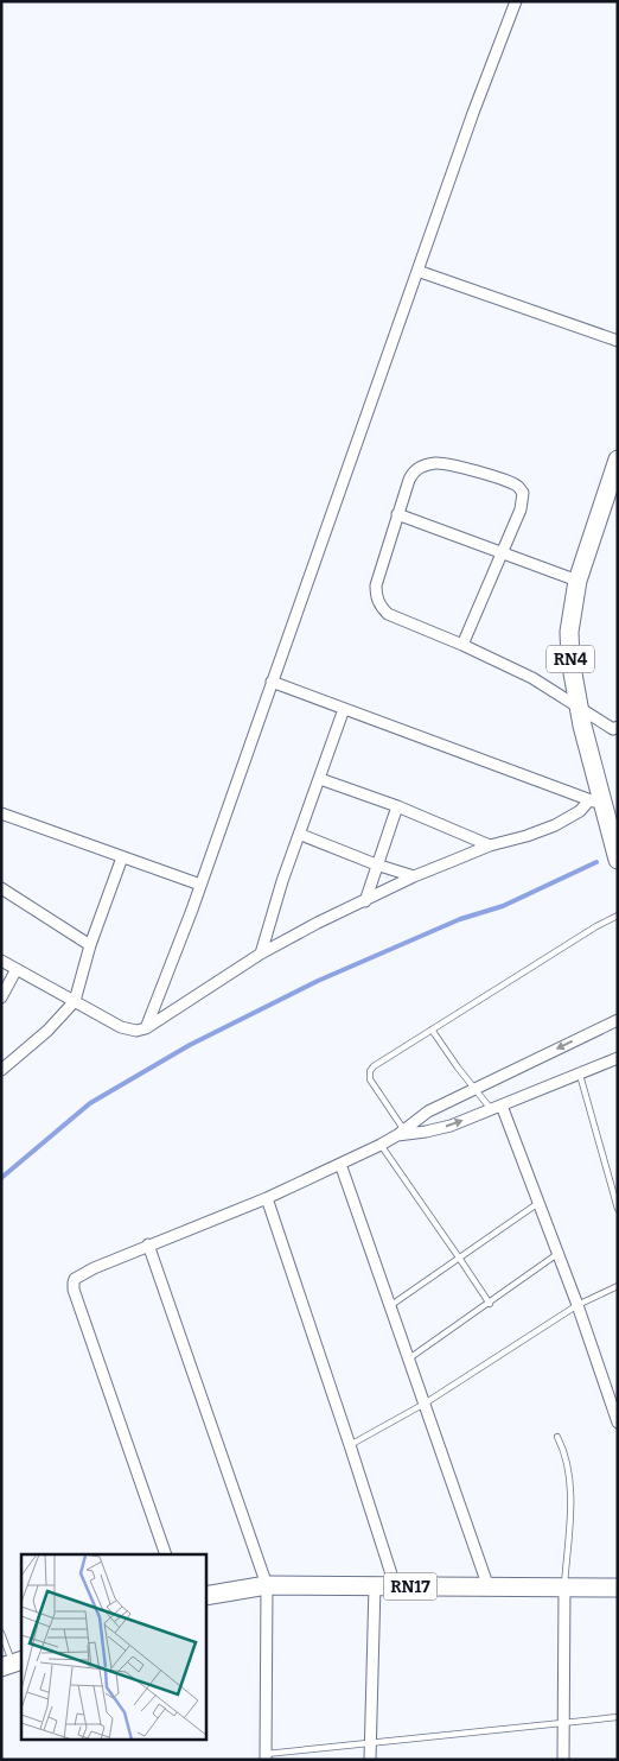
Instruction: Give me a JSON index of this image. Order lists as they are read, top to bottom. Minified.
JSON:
{"streets":{"main road":["RN4","RN17"]}}
